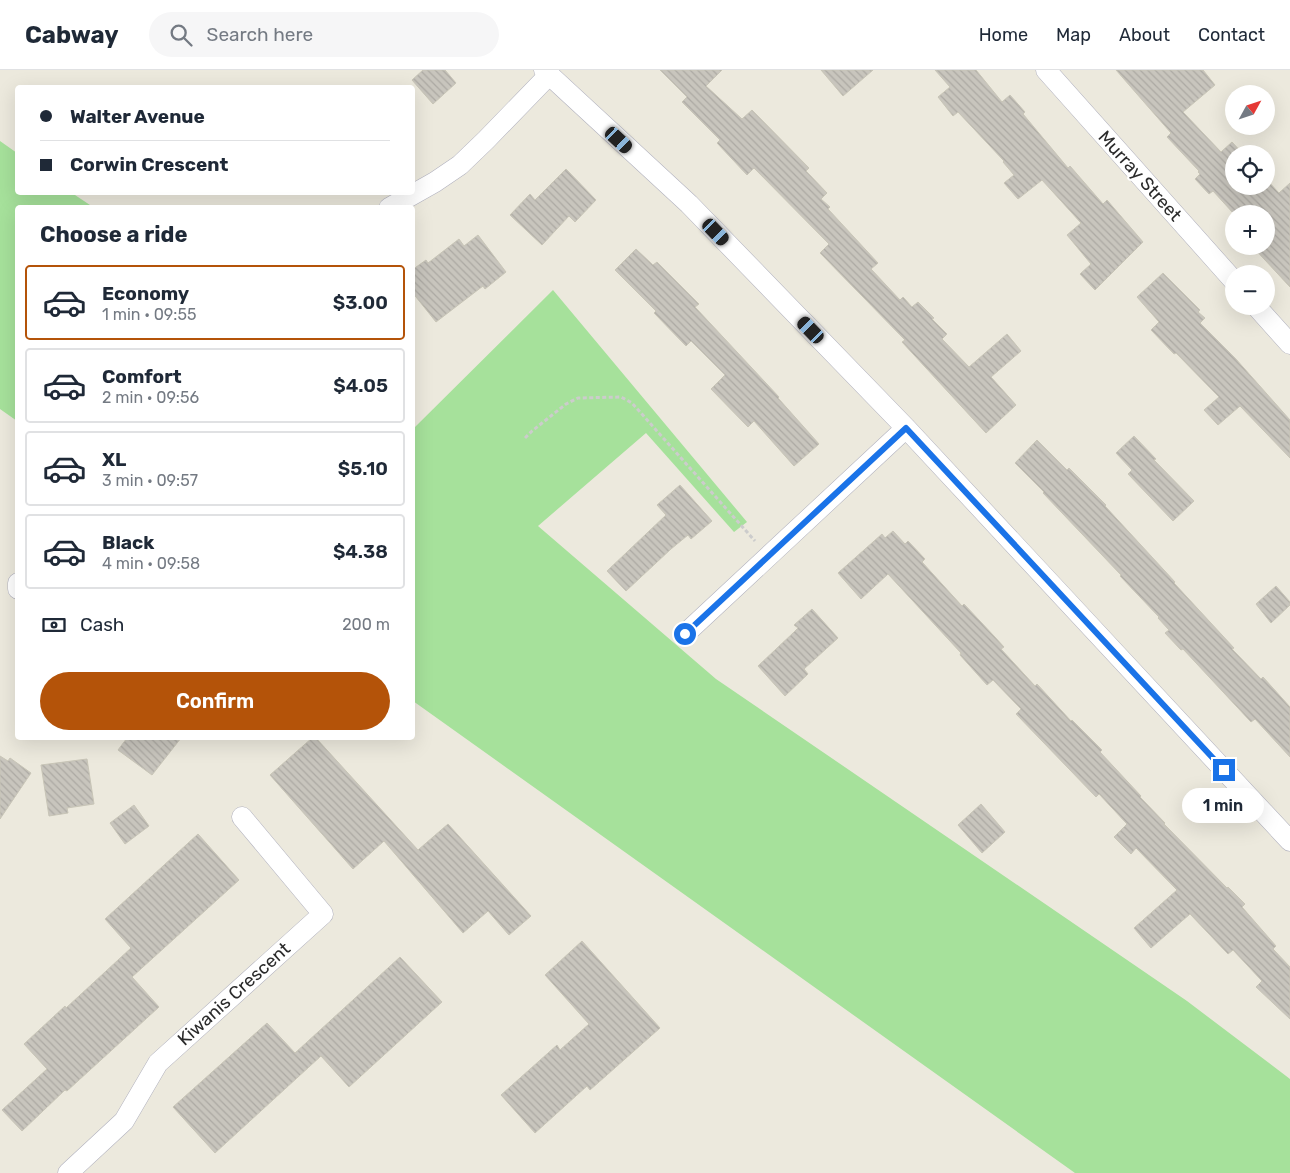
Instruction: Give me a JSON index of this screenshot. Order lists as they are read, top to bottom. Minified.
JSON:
{"streets":{"street":["Murray Street","Kiwanis Crescent"]},"north":"top right","page":{"header":"Cabway","search":"Search here","nav":["Home","Map","About","Contact"],"map_buttons":["+","−"],"banner":["Walter Avenue","Corwin Crescent"],"heading":"Choose a ride","list":[{"name":"Economy","note":"1 min · 09:55","value":"$3.00"},{"name":"Comfort","note":"2 min · 09:56","value":"$4.05"},{"name":"XL","note":"3 min · 09:57","value":"$5.10"},{"name":"Black","note":"4 min · 09:58","value":"$4.38"}],"pay":["Cash","200 m"],"buttons":"Confirm","bubble":"1 min"}}
